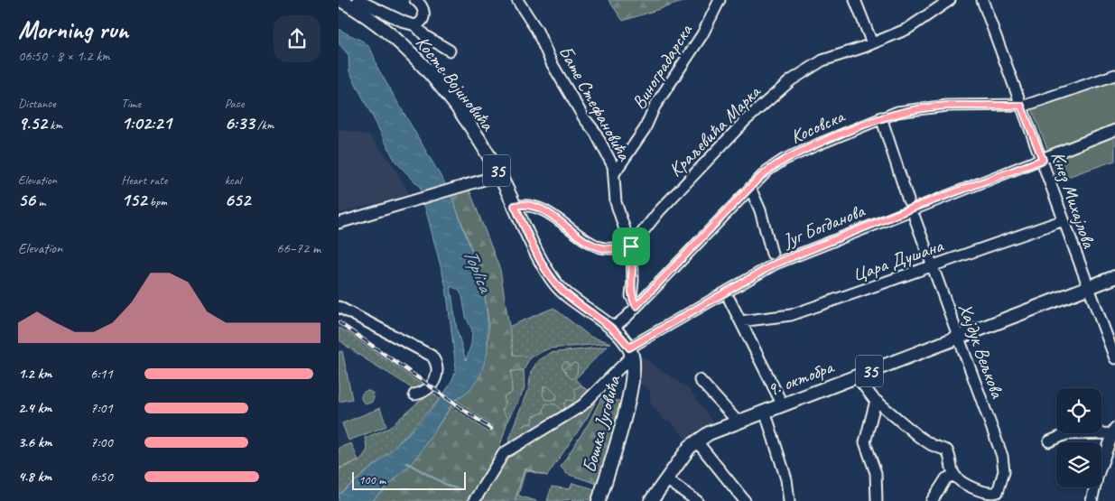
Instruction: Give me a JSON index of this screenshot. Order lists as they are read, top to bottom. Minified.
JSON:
{"streets":{"main road":["Косте Војиновића","35","9. октобра","Бошка Југовића"],"street":["Виноградарска","Бате Стефановића","Косовска","Краљевића Марка","Кнез Михајлова","Југ Богданова","Цара Душана","Хајдук Вељкова"]},"crossings":[["Виноградарска","Бате Стефановића"],["Косте Војиновића","Косовска"],["Косте Војиновића","Југ Богданова"],["Косте Војиновића","Бошка Југовића"],["Бате Стефановића","Косовска"],["Бате Стефановића","Краљевића Марка"],["Косовска","Кнез Михајлова"],["Кнез Михајлова","Југ Богданова"],["Кнез Михајлова","Цара Душана"],["Кнез Михајлова","9. октобра"],["Југ Богданова","Бошка Југовића"],["Цара Душана","Хајдук Вељкова"],["Хајдук Вељкова","9. октобра"]],"water":["Toplica"],"scale_bar":"100 m","page":{"heading":["Morning run","06:50 · 8 × 1.2 km"],"stats":[["Distance","9.52 km"],["Time","1:02:21"],["Pace","6:33 /km"],["Elevation","56 m"],["Heart rate","152 bpm"],["kcal","652"]],"chart":["Elevation","66–72 m"],"list":[{"name":"1.2 km","note":"6:11"},{"name":"2.4 km","note":"7:01"},{"name":"3.6 km","note":"7:00"},{"name":"4.8 km","note":"6:50"}],"scale":"100 m"}}
